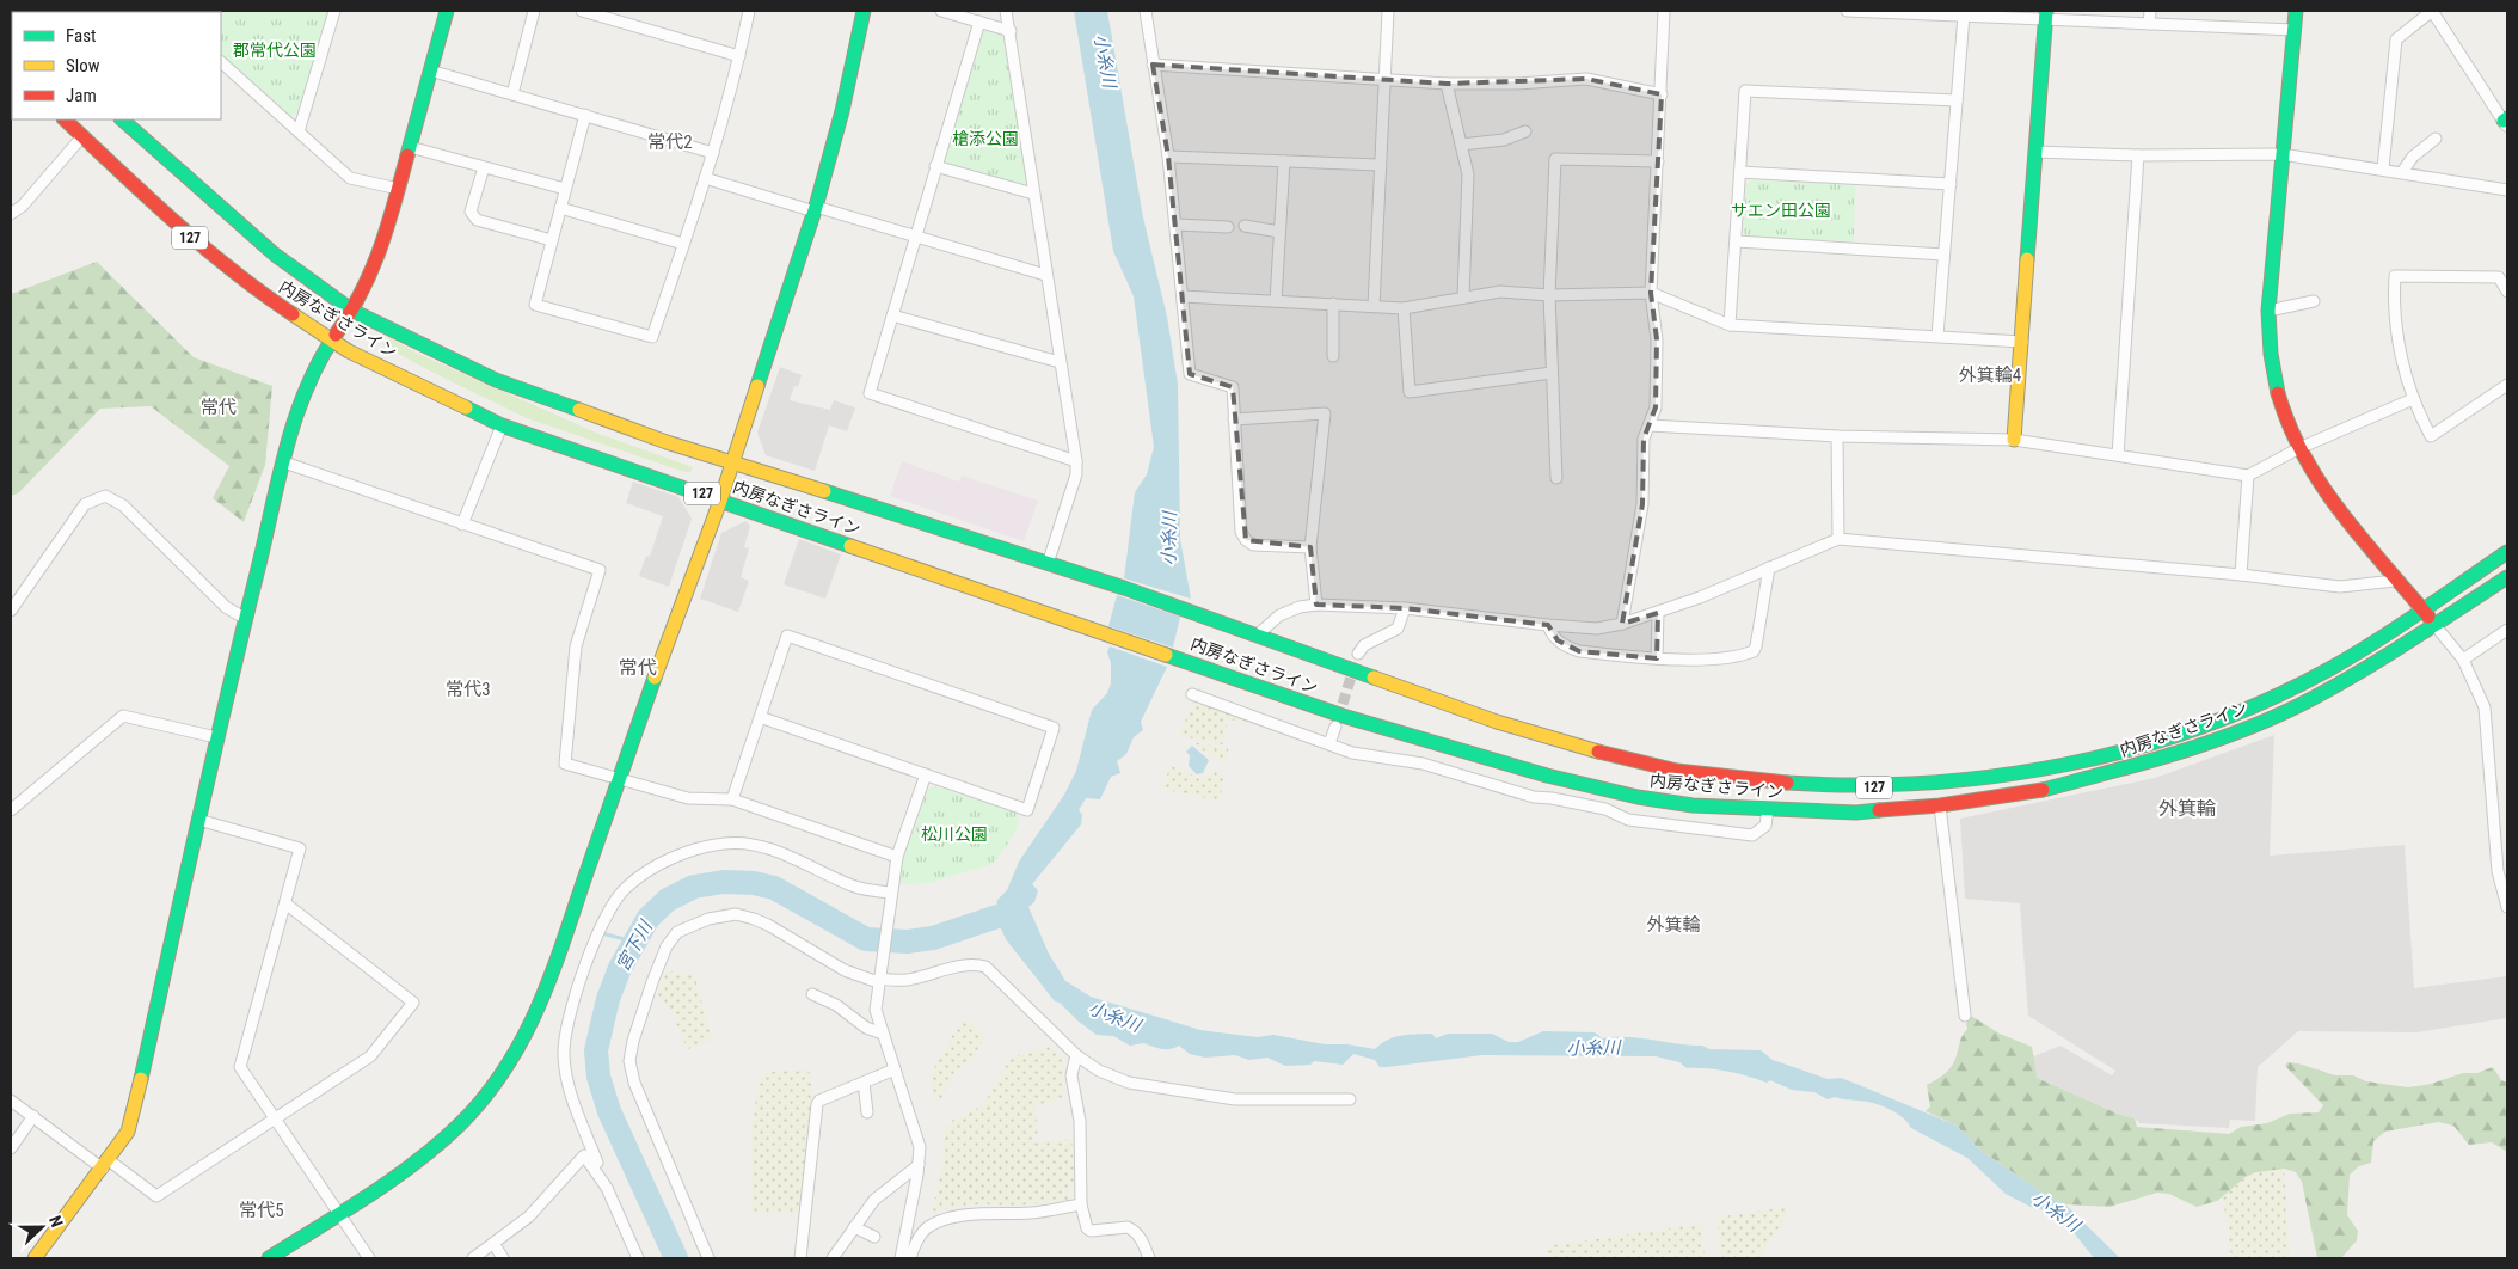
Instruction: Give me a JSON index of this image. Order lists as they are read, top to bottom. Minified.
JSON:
{"streets":{"main road":["127","内房なぎさライン"]},"districts":["常代2","外箕輪4","常代","常代","常代3","外箕輪","外箕輪","常代5"],"water":["小糸川","宮下川"],"parks":["郡常代公園","槍添公園","サエン田公園","松川公園"],"legend":["Fast","Slow","Jam"],"north":"right"}
